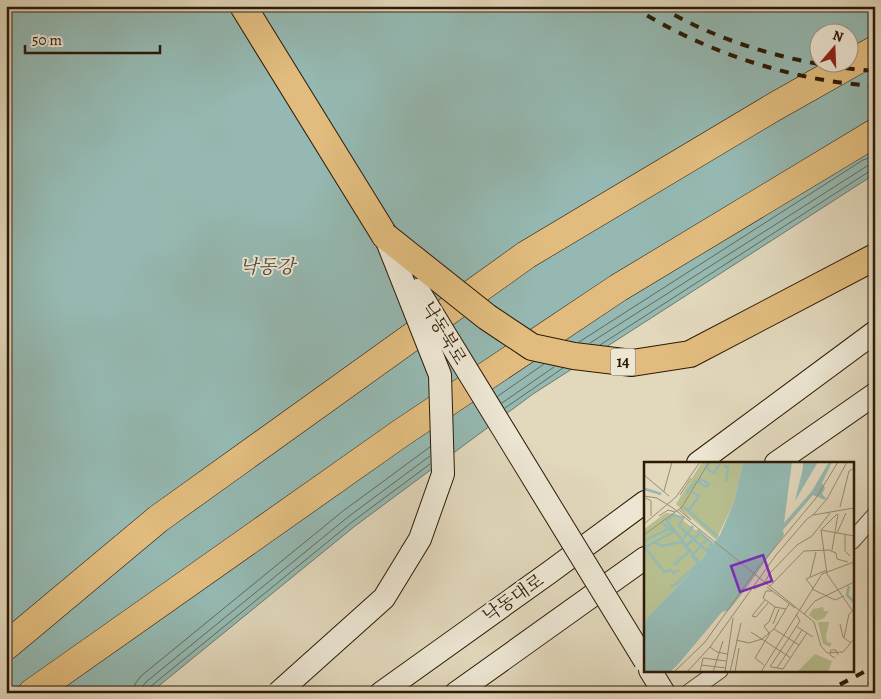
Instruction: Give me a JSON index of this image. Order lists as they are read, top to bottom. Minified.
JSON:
{"streets":{"main road":["낙동북로","14","낙동대로"]},"crossings":[["낙동북로","14"]],"water":["낙동강"],"scale_bar":"50 m","north":"top"}
